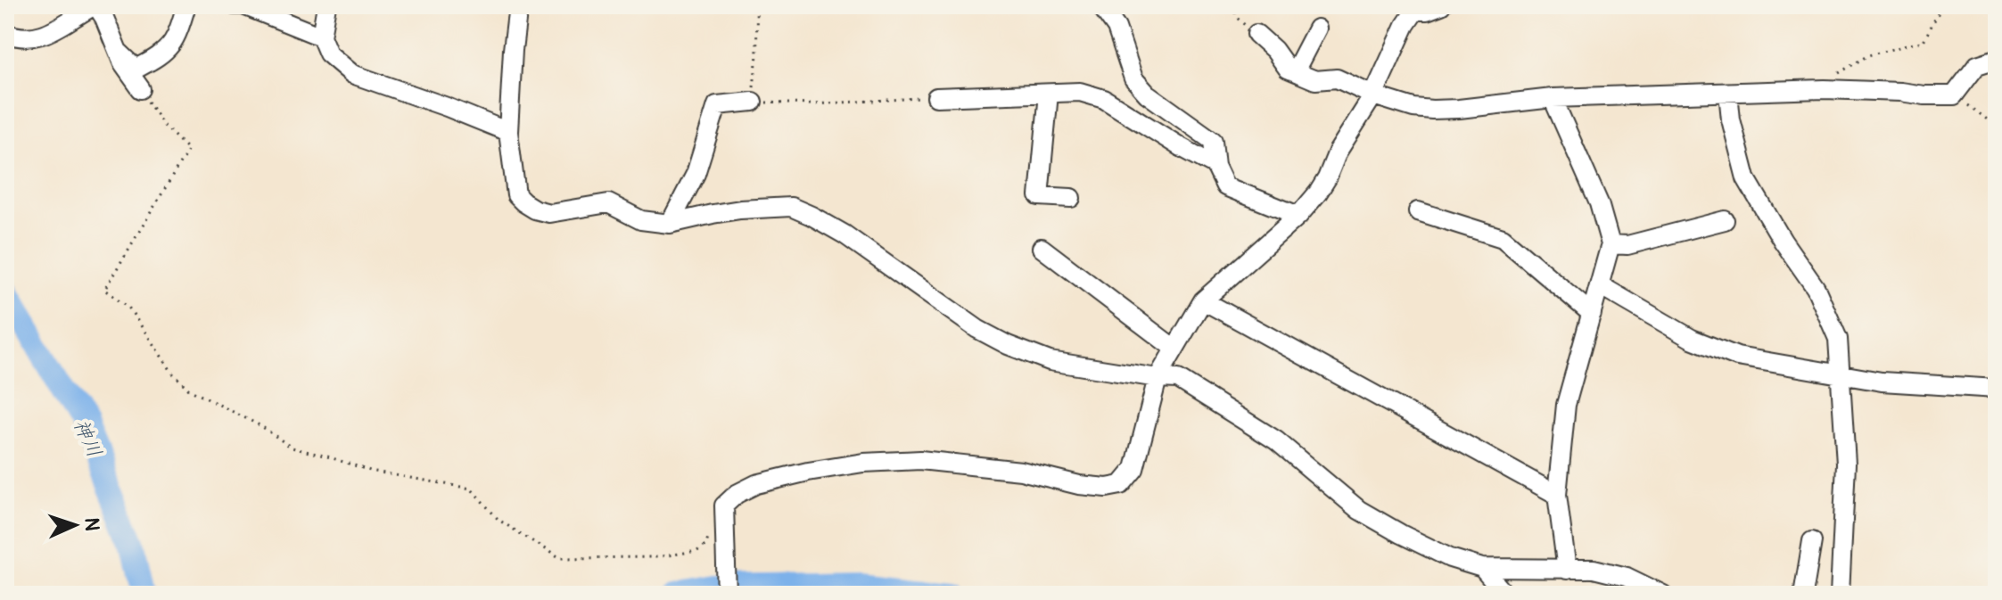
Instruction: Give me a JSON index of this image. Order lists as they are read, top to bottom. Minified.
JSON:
{"water":["神川"],"north":"right"}
